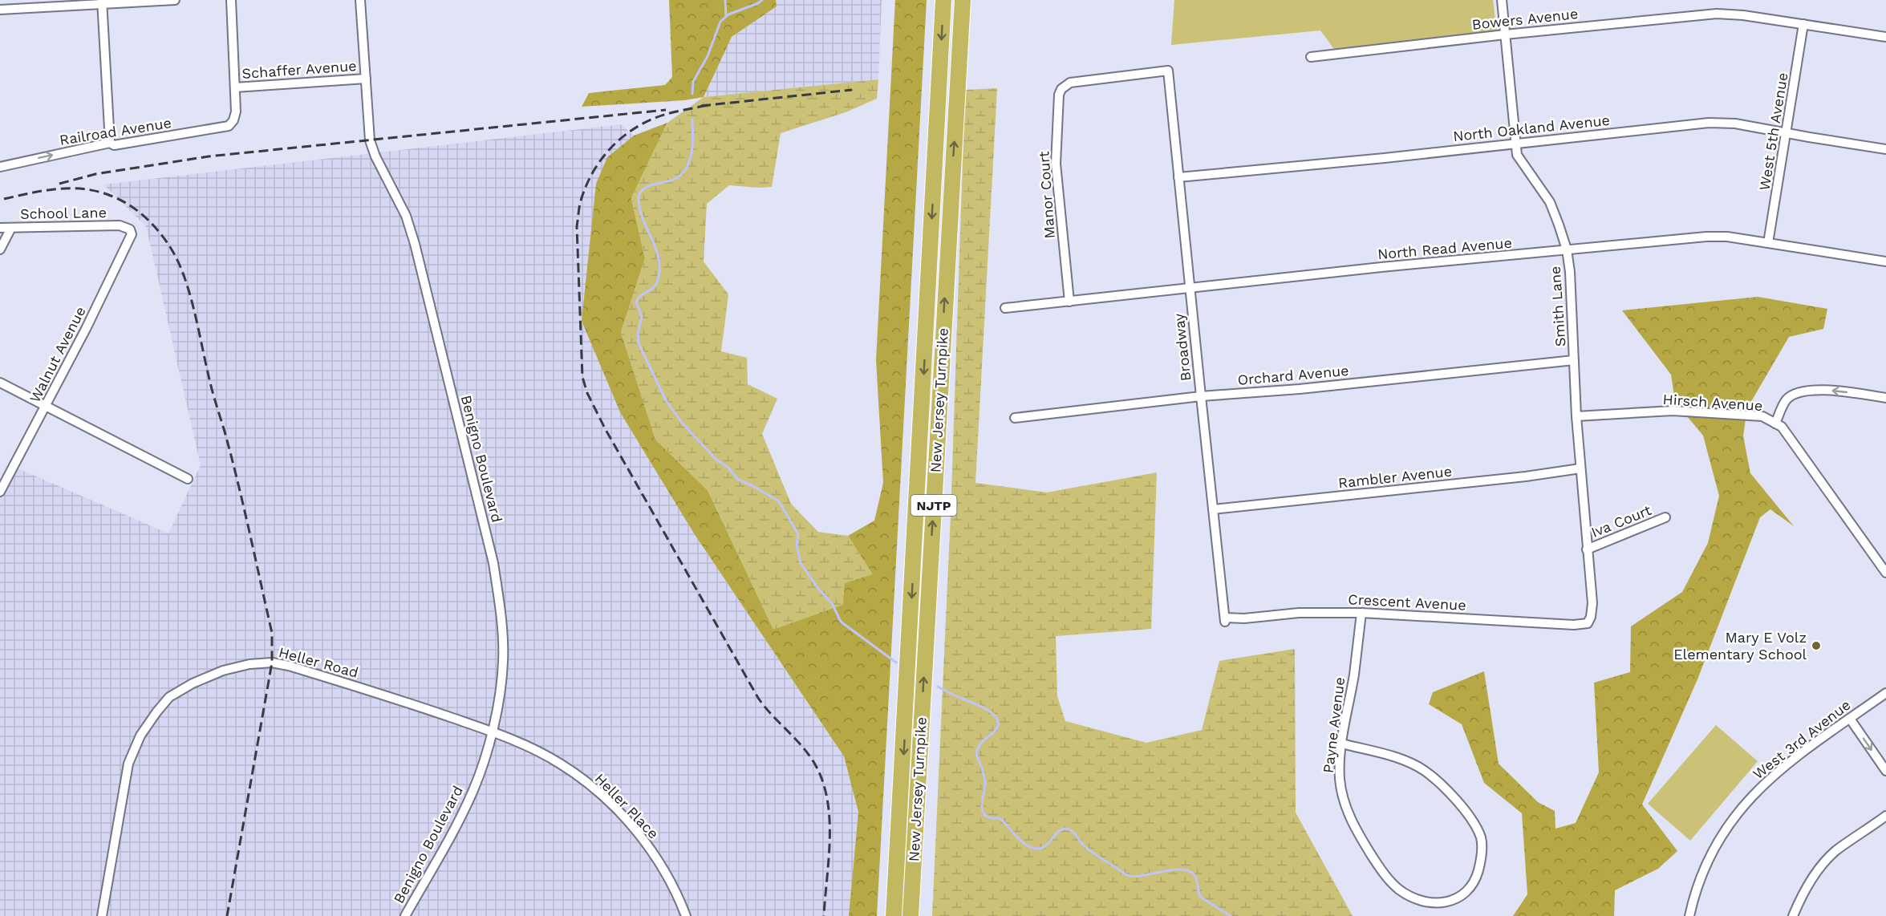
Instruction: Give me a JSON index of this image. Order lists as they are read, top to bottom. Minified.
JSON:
{"streets":{"highway":["New Jersey Turnpike","NJTP"],"street":["Bowers Avenue","Schaffer Avenue","North Oakland Avenue","Railroad Avenue","West 5th Avenue","Manor Court","School Lane","North Read Avenue","Smith Lane","Broadway","Walnut Avenue","Orchard Avenue","Hirsch Avenue","Benigno Boulevard","Rambler Avenue","Iva Court","Crescent Avenue","Heller Road","Payne Avenue","West 3rd Avenue","Heller Place"]},"crossings":[["Bowers Avenue","West 5th Avenue"],["Bowers Avenue","Smith Lane"],["Schaffer Avenue","Railroad Avenue"],["Schaffer Avenue","Benigno Boulevard"],["North Oakland Avenue","West 5th Avenue"],["North Oakland Avenue","Smith Lane"],["North Oakland Avenue","Broadway"],["West 5th Avenue","North Read Avenue"],["Manor Court","North Read Avenue"],["Manor Court","Broadway"],["School Lane","Walnut Avenue"],["North Read Avenue","Smith Lane"],["North Read Avenue","Broadway"],["Smith Lane","Orchard Avenue"],["Smith Lane","Hirsch Avenue"],["Smith Lane","Rambler Avenue"],["Smith Lane","Iva Court"],["Smith Lane","Crescent Avenue"],["Broadway","Orchard Avenue"],["Broadway","Rambler Avenue"],["Broadway","Crescent Avenue"],["Benigno Boulevard","Heller Road"],["Benigno Boulevard","Heller Place"],["Crescent Avenue","Payne Avenue"],["Heller Road","Heller Place"]],"one_way":["Railroad Avenue"],"places":["Mary E Volz Elementary School"]}
